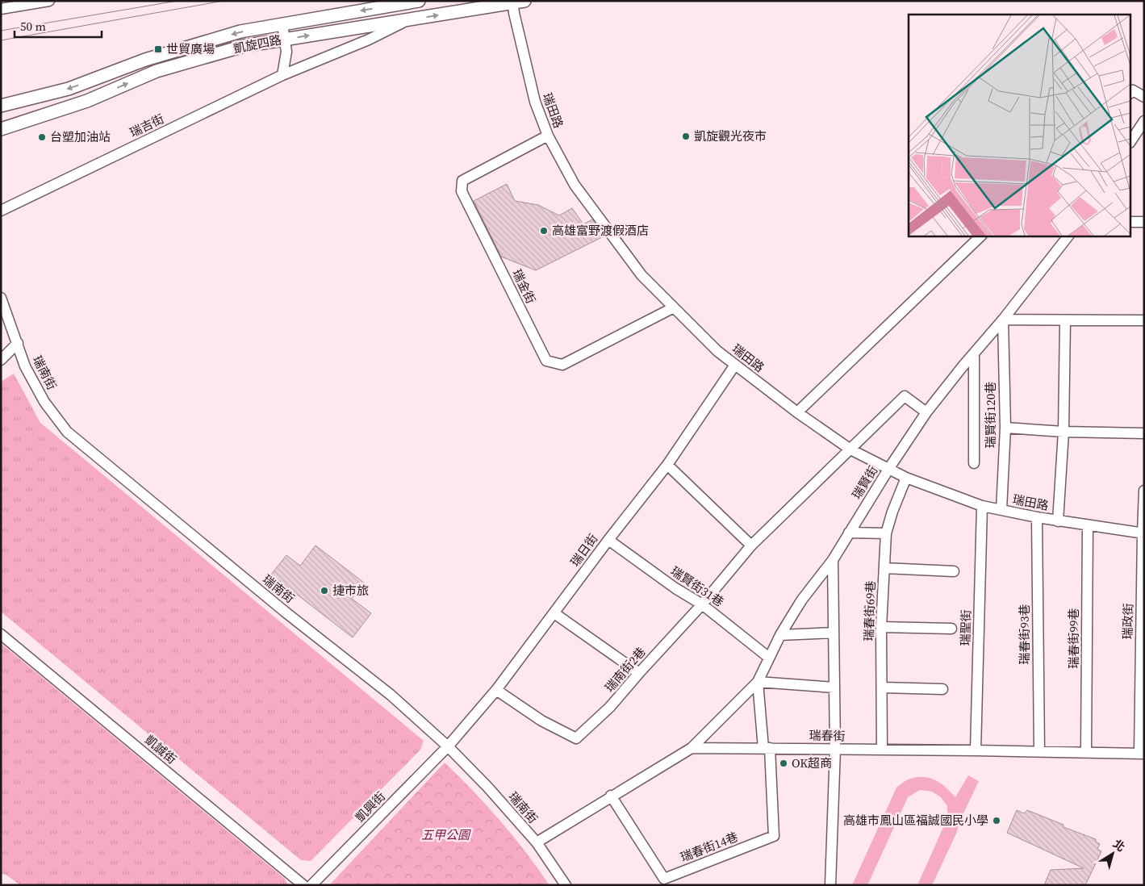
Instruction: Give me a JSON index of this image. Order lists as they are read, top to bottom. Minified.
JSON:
{"streets":{"street":["凱旋四路","瑞田路","瑞吉街","瑞金街","瑞南街","瑞賢街120巷","瑞賢街","瑞日街","瑞賢街31巷","瑞春街69巷","瑞政街","瑞聖街","瑞春街93巷","瑞春街99巷","瑞南街2巷","瑞春街","凱誠街","凱興街","瑞春街14巷"]},"crossings":[["凱旋四路","瑞田路"],["凱旋四路","瑞吉街"],["瑞田路","瑞金街"],["瑞田路","瑞賢街120巷"],["瑞田路","瑞賢街"],["瑞田路","瑞日街"],["瑞田路","瑞春街69巷"],["瑞田路","瑞政街"],["瑞田路","瑞聖街"],["瑞田路","瑞春街93巷"],["瑞田路","瑞春街99巷"],["瑞田路","瑞南街2巷"],["瑞南街","瑞日街"],["瑞南街","凱興街"],["瑞賢街120巷","瑞賢街"],["瑞賢街","瑞賢街31巷"],["瑞賢街","瑞南街2巷"],["瑞賢街","瑞春街"],["瑞日街","瑞賢街31巷"],["瑞日街","瑞南街2巷"],["瑞日街","凱興街"],["瑞賢街31巷","瑞南街2巷"],["瑞春街69巷","瑞春街"],["瑞政街","瑞春街"],["瑞聖街","瑞春街"],["瑞春街93巷","瑞春街"],["瑞春街99巷","瑞春街"],["瑞春街","瑞春街14巷"]],"parks":["五甲公園"],"places":{"transit":["世貿廣場"],"other":["凱旋觀光夜市","台塑加油站","高雄富野渡假酒店","捷市旅","OK超商","高雄市鳳山區福誠國民小學"]},"scale_bar":"50 m","north":"top right"}
